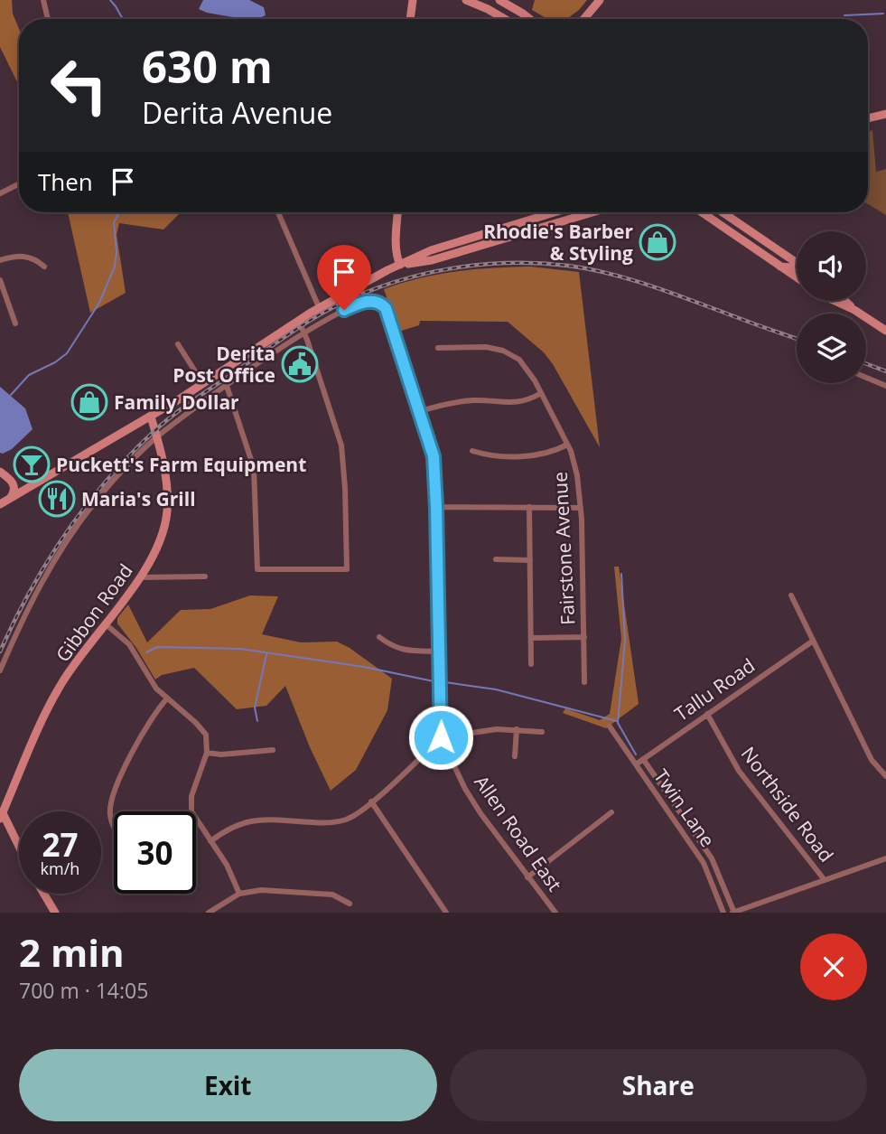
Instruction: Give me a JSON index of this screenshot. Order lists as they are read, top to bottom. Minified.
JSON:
{"streets":{"main road":["Gibbon Road"],"street":["Fairstone Avenue","Tallu Road","Northside Road","Twin Lane","Allen Road East"]},"crossings":[["Tallu Road","Northside Road"],["Tallu Road","Twin Lane"]],"places":{"shop":["Rhodie's Barber & Styling","Family Dollar"],"public building":["Derita Post Office"],"bar":["Puckett's Farm Equipment"],"restaurant":["Maria's Grill"]},"page":{"turn":["630 m","Derita Avenue"],"then":"Then","speed":"27 km/h","limit":"30","heading":["2 min","700 m · 14:05"],"buttons":["Exit","Share"]}}
